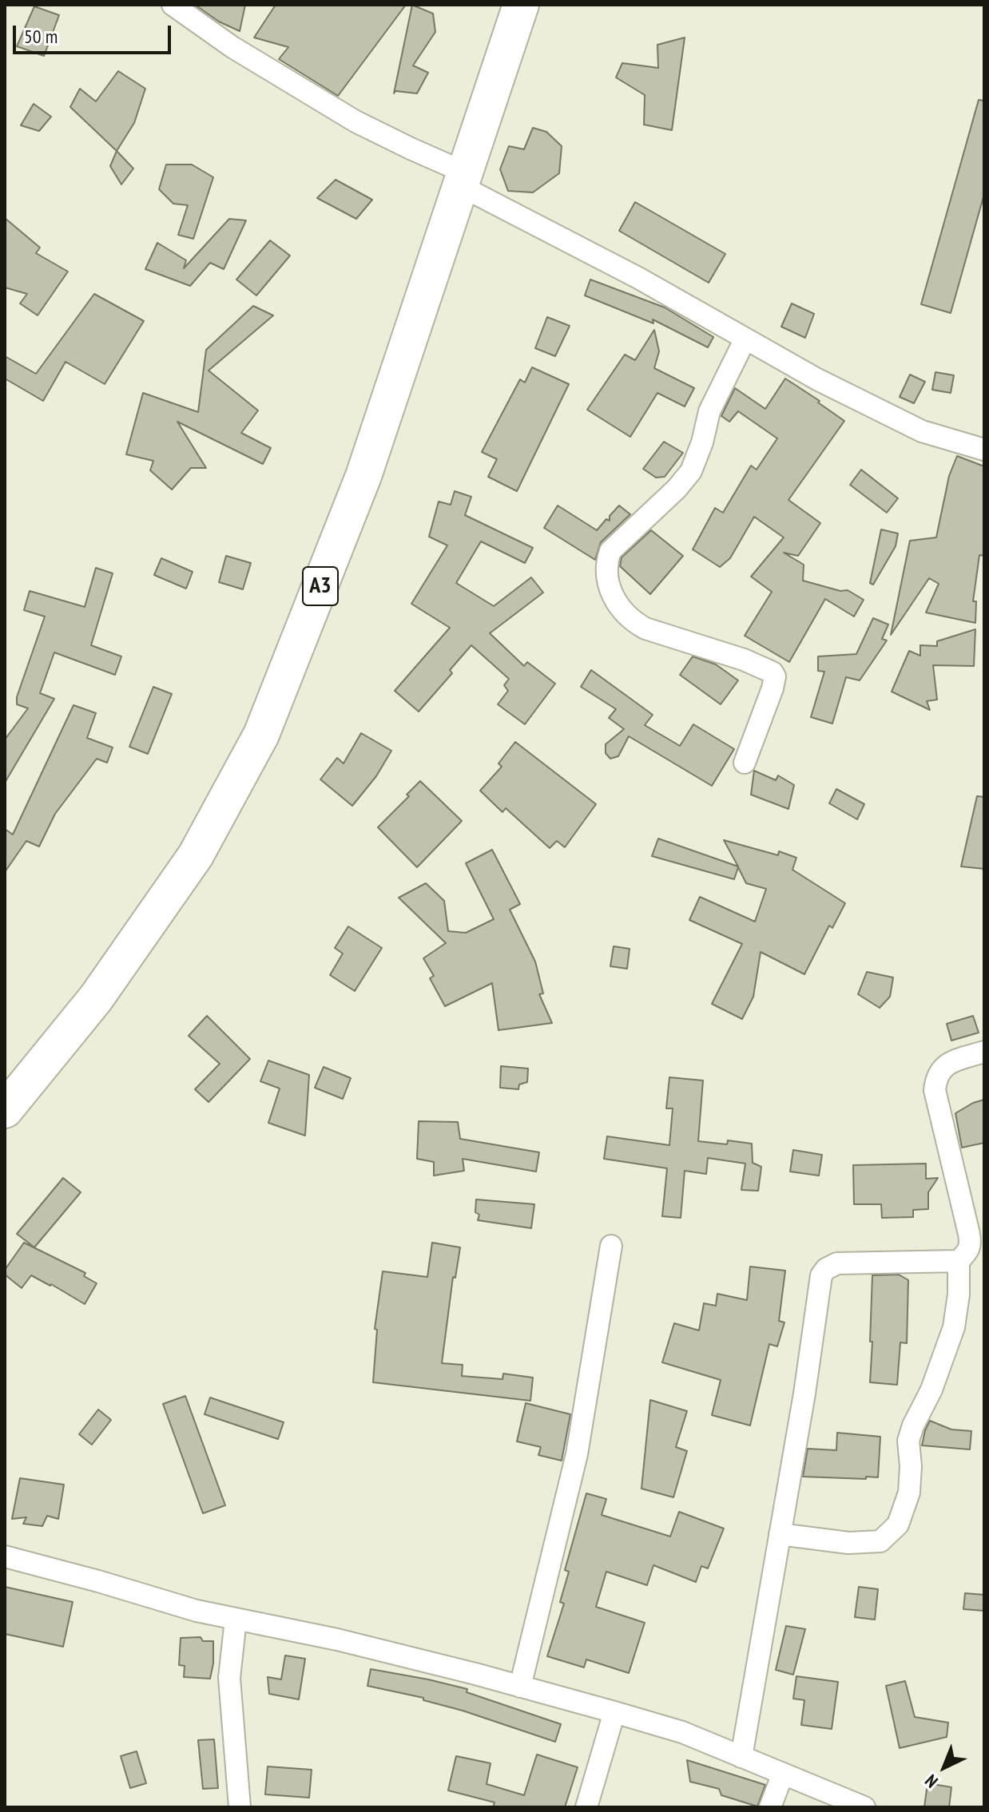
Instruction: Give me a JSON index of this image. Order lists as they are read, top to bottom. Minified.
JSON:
{"streets":{"highway":["A3"]},"scale_bar":"50 m","north":"bottom left"}
